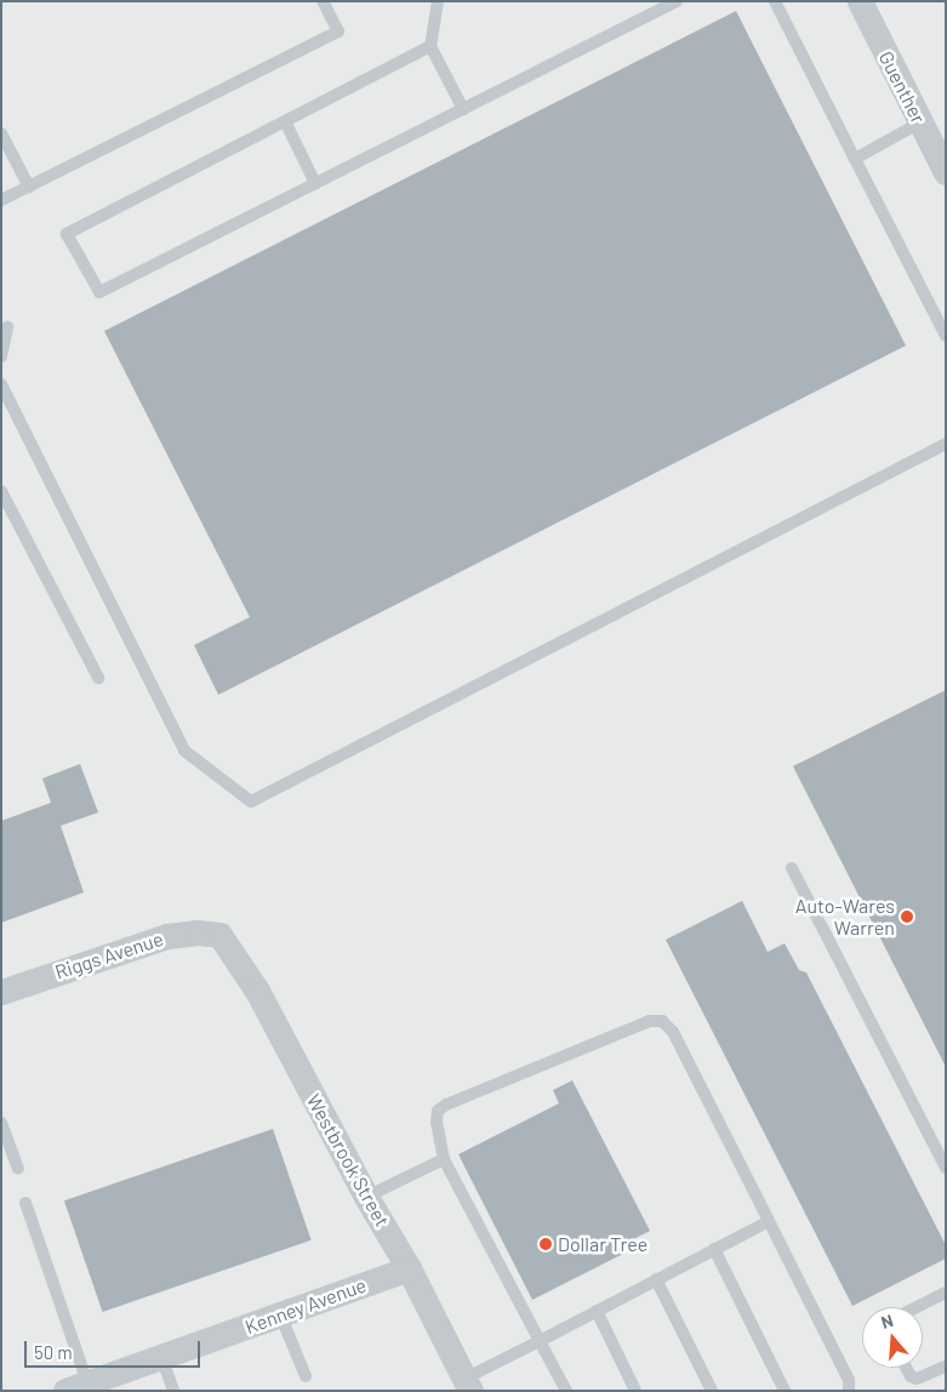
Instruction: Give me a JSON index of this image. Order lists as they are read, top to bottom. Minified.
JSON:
{"streets":{"street":["Guenther","Riggs Avenue","Westbrook Street","Kenney Avenue"]},"crossings":[["Riggs Avenue","Westbrook Street"],["Westbrook Street","Kenney Avenue"]],"places":["Auto-Wares Warren","Dollar Tree"],"scale_bar":"50 m","north":"top"}
